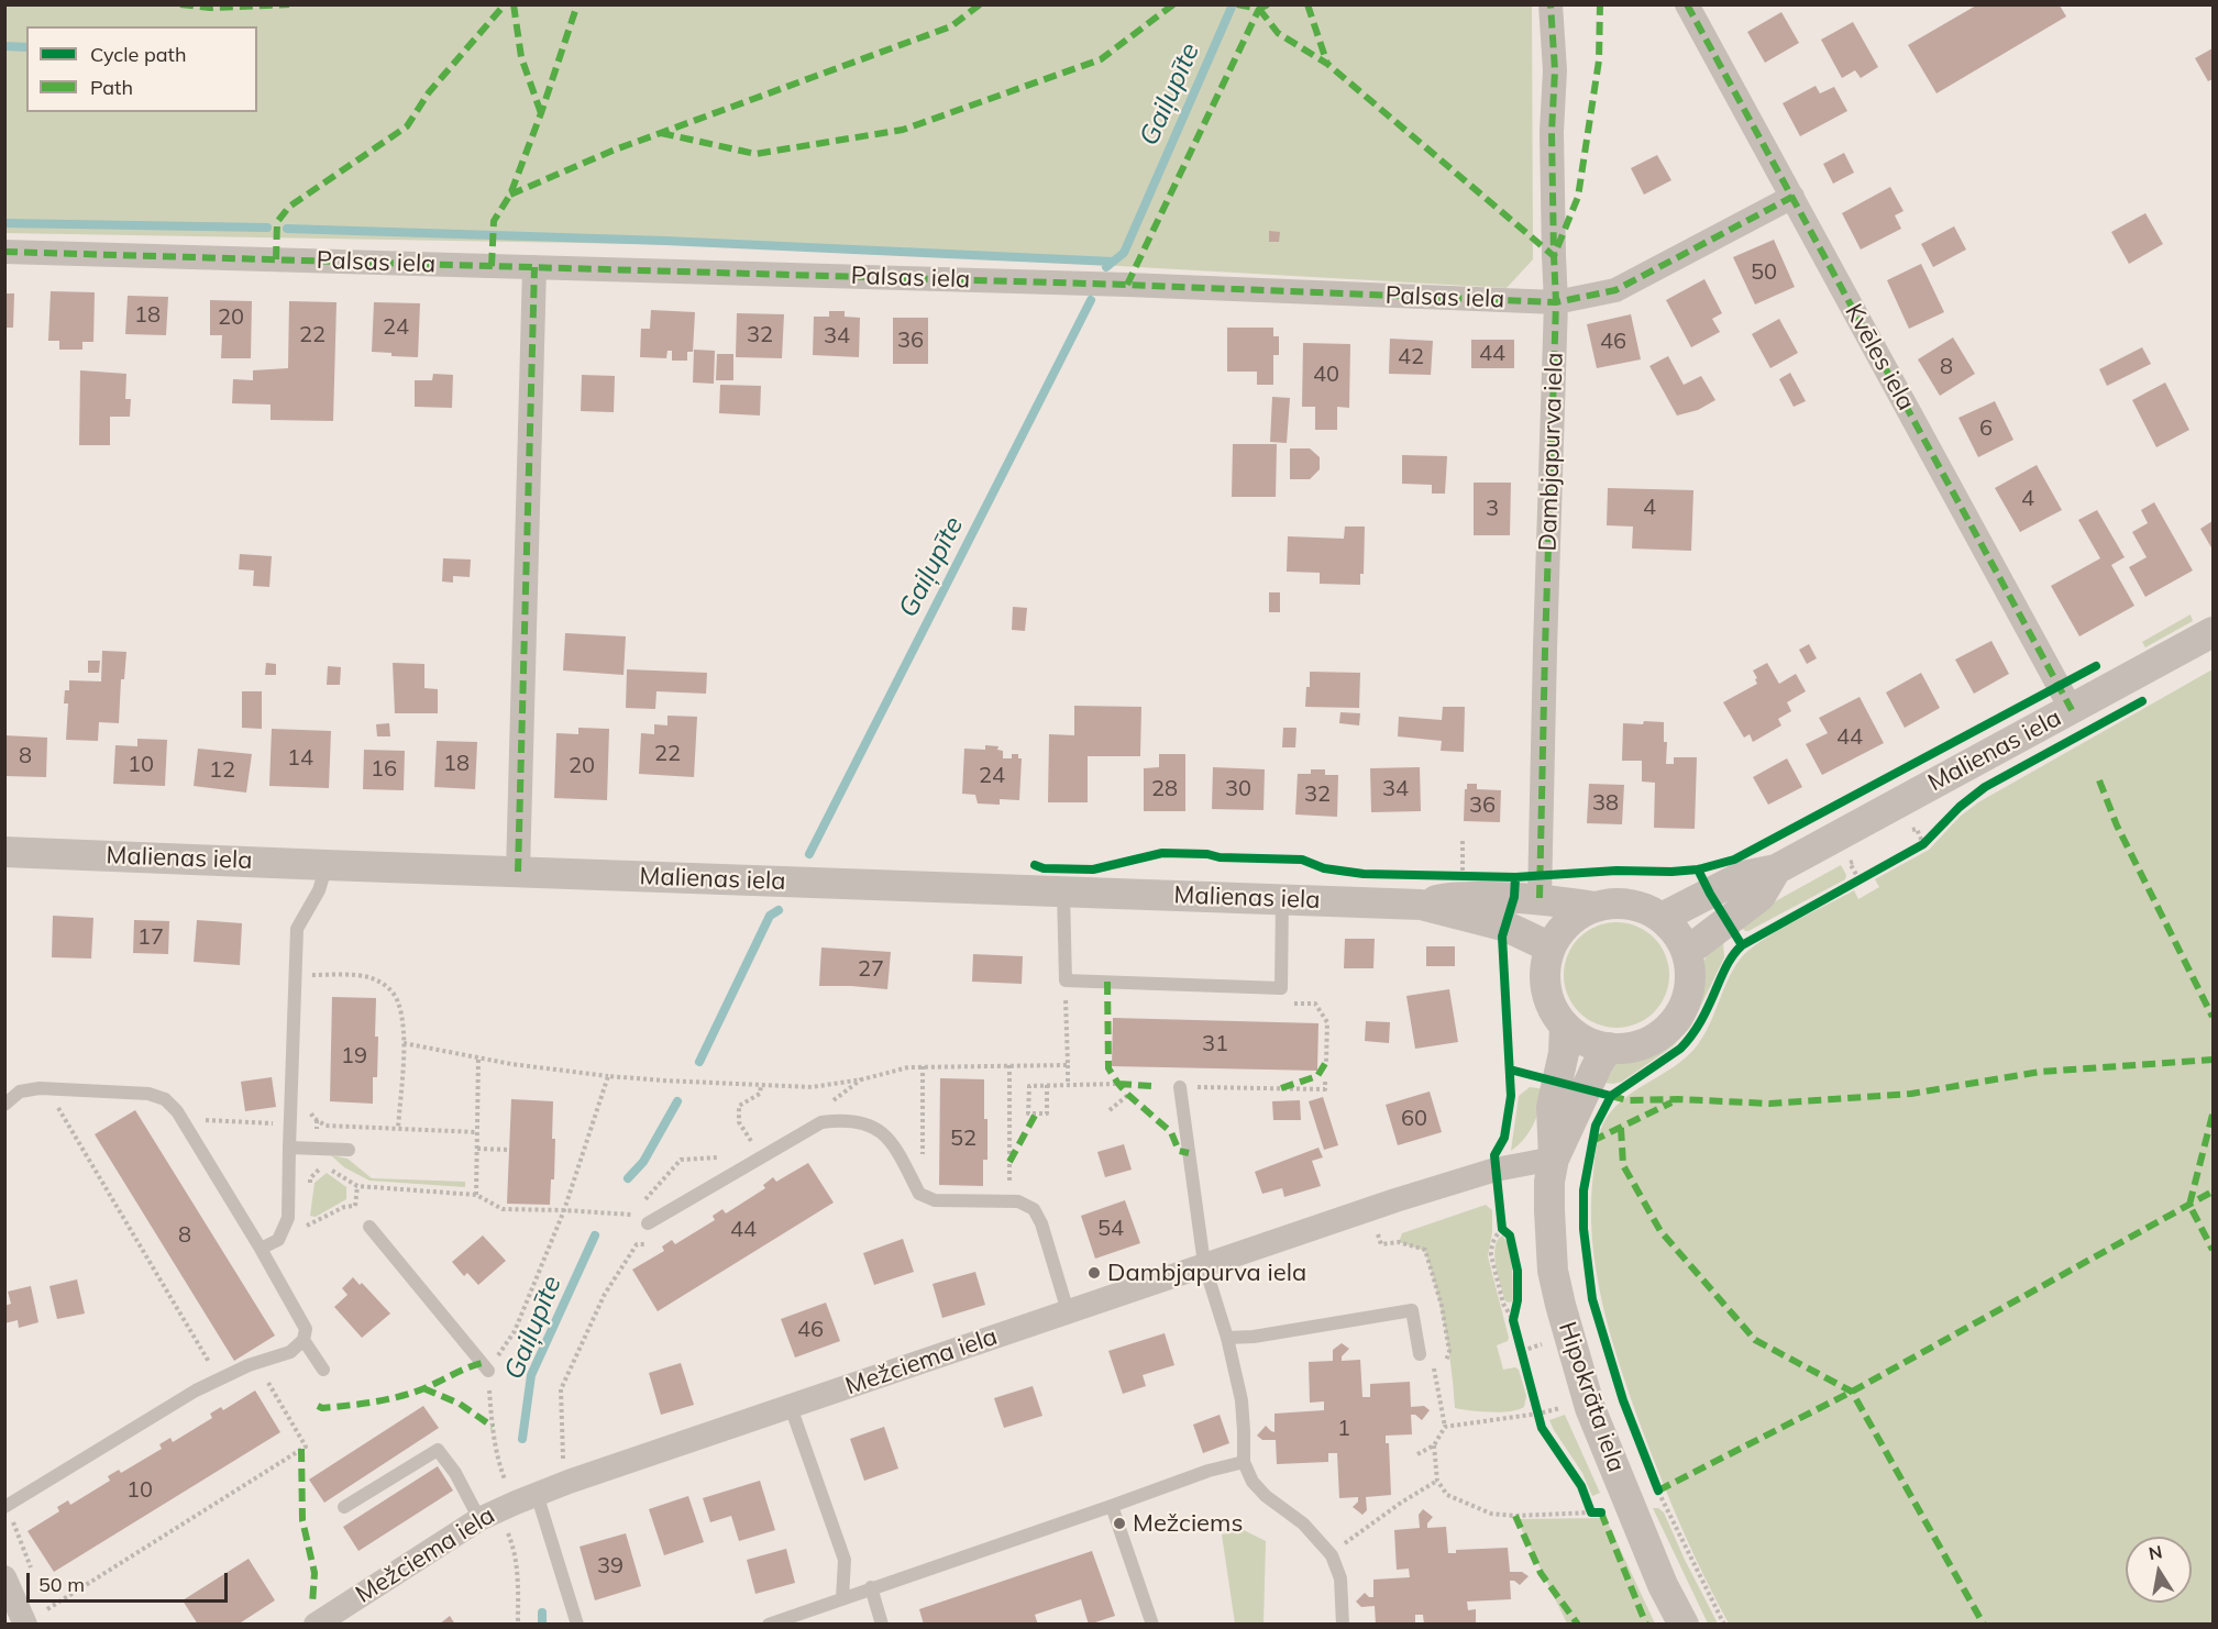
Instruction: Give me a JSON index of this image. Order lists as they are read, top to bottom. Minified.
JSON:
{"streets":{"street":["Palsas iela","Kvēles iela","Dambjapurva iela","Malienas iela","Mežciema iela","Hipokrāta iela"]},"crossings":[["Palsas iela","Kvēles iela"],["Palsas iela","Dambjapurva iela"],["Kvēles iela","Malienas iela"],["Dambjapurva iela","Malienas iela"],["Malienas iela","Hipokrāta iela"],["Mežciema iela","Hipokrāta iela"]],"water":["Gaiļupīte"],"places":["Dambjapurva iela","Mežciems"],"house_numbers":["50","18","20","24","22","32","34","36","46","44","42","8","40","6","4","4","3","44","22","8","14","18","10","20","16","12","24","28","30","34","32","38","36","17","27","31","19","60","52","54","44","8","46","1","10","39"],"legend":["Cycle path","Path"],"scale_bar":"50 m","north":"top"}
